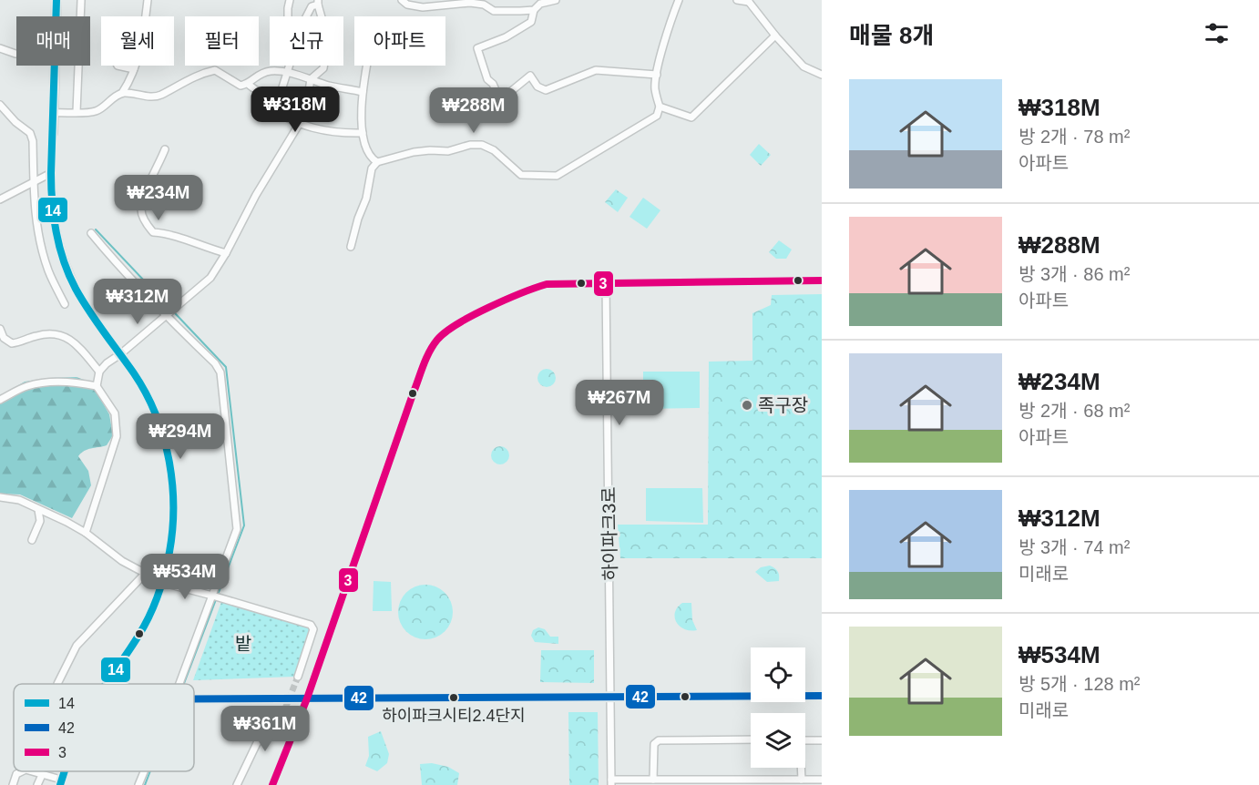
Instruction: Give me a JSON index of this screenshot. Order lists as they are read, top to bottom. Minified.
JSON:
{"streets":{"street":["하이파크3로"]},"parks":["밭"],"places":["족구장","하이파크시티2.4단지"],"lines":["transit line 14","transit line 3","transit line 42"],"legend":["14","42","3"],"page":{"heading":"매물 8개","chip":["매매","월세","필터","신규","아파트"],"list":[{"name":"₩318M","note":"방 2개 · 78 m² · 아파트"},{"name":"₩288M","note":"방 3개 · 86 m² · 아파트"},{"name":"₩234M","note":"방 2개 · 68 m² · 아파트"},{"name":"₩312M","note":"방 3개 · 74 m² · 미래로"},{"name":"₩534M","note":"방 5개 · 128 m² · 미래로"}],"price":["₩318M","₩288M","₩234M","₩312M","₩267M","₩294M","₩534M","₩361M"]}}
